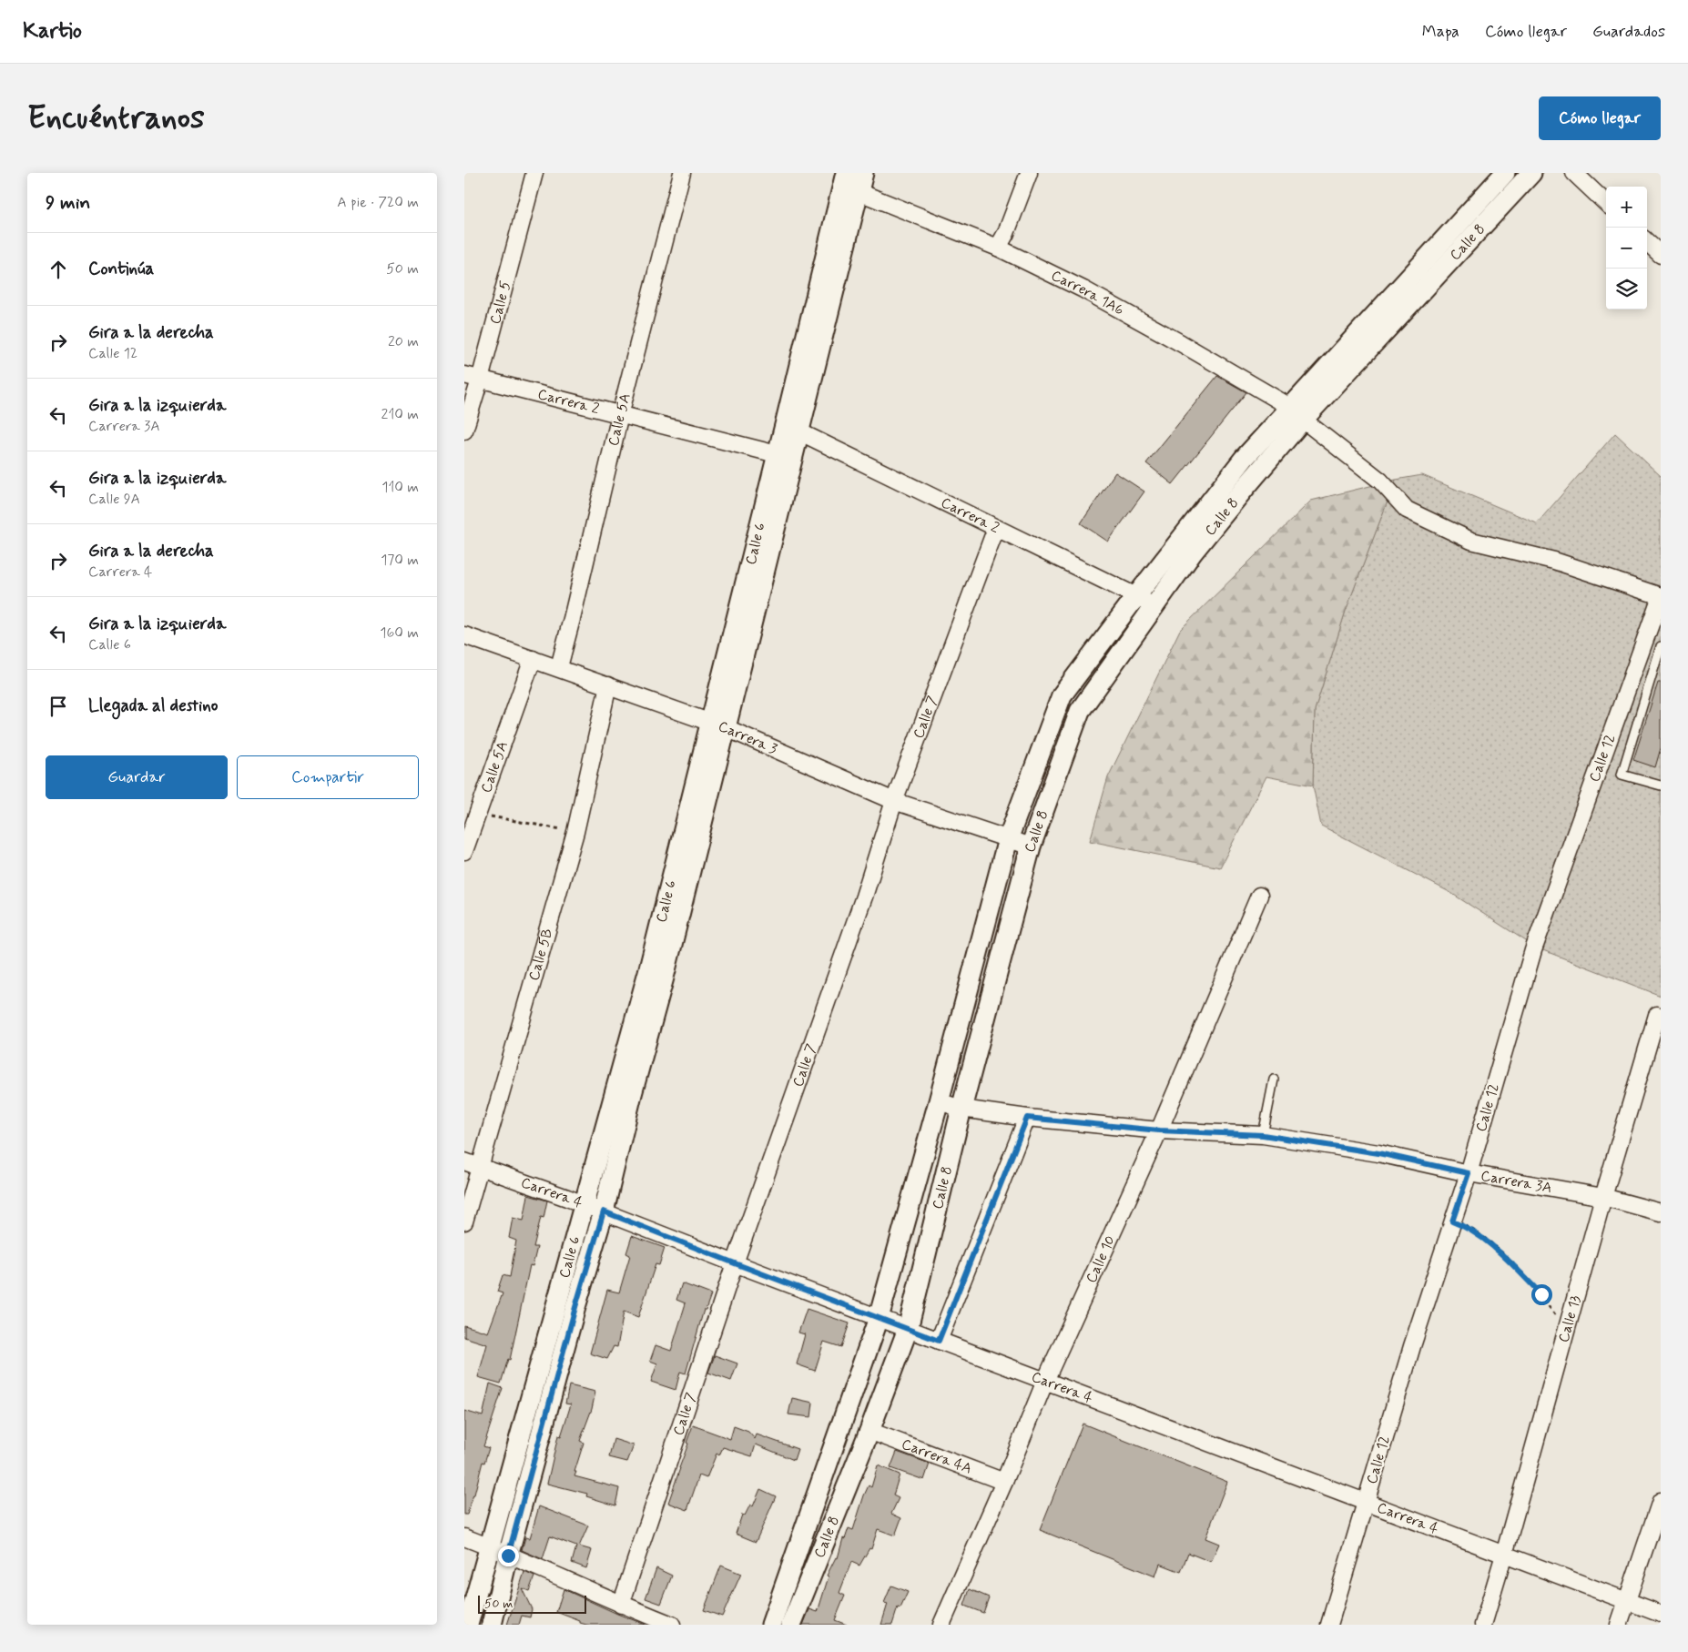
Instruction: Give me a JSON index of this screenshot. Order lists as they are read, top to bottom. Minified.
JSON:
{"streets":{"street":["Calle 8","Carrera 1A6","Calle 5","Carrera 2","Calle 5A","Calle 6","Calle 7","Carrera 3","Calle 12","Calle 5B","Carrera 3A","Carrera 4","Calle 10","Calle 13","Carrera 4A"]},"crossings":[["Calle 8","Carrera 1A6"],["Calle 8","Carrera 2"],["Calle 8","Carrera 3"],["Calle 8","Carrera 3A"],["Calle 8","Carrera 4"],["Calle 8","Carrera 4A"],["Carrera 1A6","Calle 6"],["Carrera 1A6","Calle 12"],["Calle 5","Carrera 2"],["Carrera 2","Calle 5A"],["Carrera 2","Calle 6"],["Carrera 2","Calle 7"],["Calle 5A","Carrera 3"],["Calle 6","Carrera 3"],["Calle 6","Carrera 4"],["Calle 7","Carrera 3"],["Calle 7","Carrera 4"],["Carrera 3","Calle 5B"],["Calle 12","Carrera 3A"],["Calle 12","Carrera 4"],["Calle 5B","Carrera 4"],["Carrera 3A","Calle 10"],["Carrera 3A","Calle 13"],["Carrera 4","Calle 10"],["Carrera 4","Calle 13"],["Calle 10","Carrera 4A"]],"scale_bar":"50 m","page":{"header":"Kartio","nav":["Mapa","Cómo llegar","Guardados"],"buttons":["Cómo llegar",["Guardar","Compartir"]],"title":"Encuéntranos","heading":["9 min","A pie · 720 m"],"map_buttons":["+","−"],"list":[["Continúa","50 m"],["Gira a la derecha","Calle 12","20 m"],["Gira a la izquierda","Carrera 3A","210 m"],["Gira a la izquierda","Calle 9A","110 m"],["Gira a la derecha","Carrera 4","170 m"],["Gira a la izquierda","Calle 6","160 m"],"Llegada al destino"],"scale":"50 m"}}
